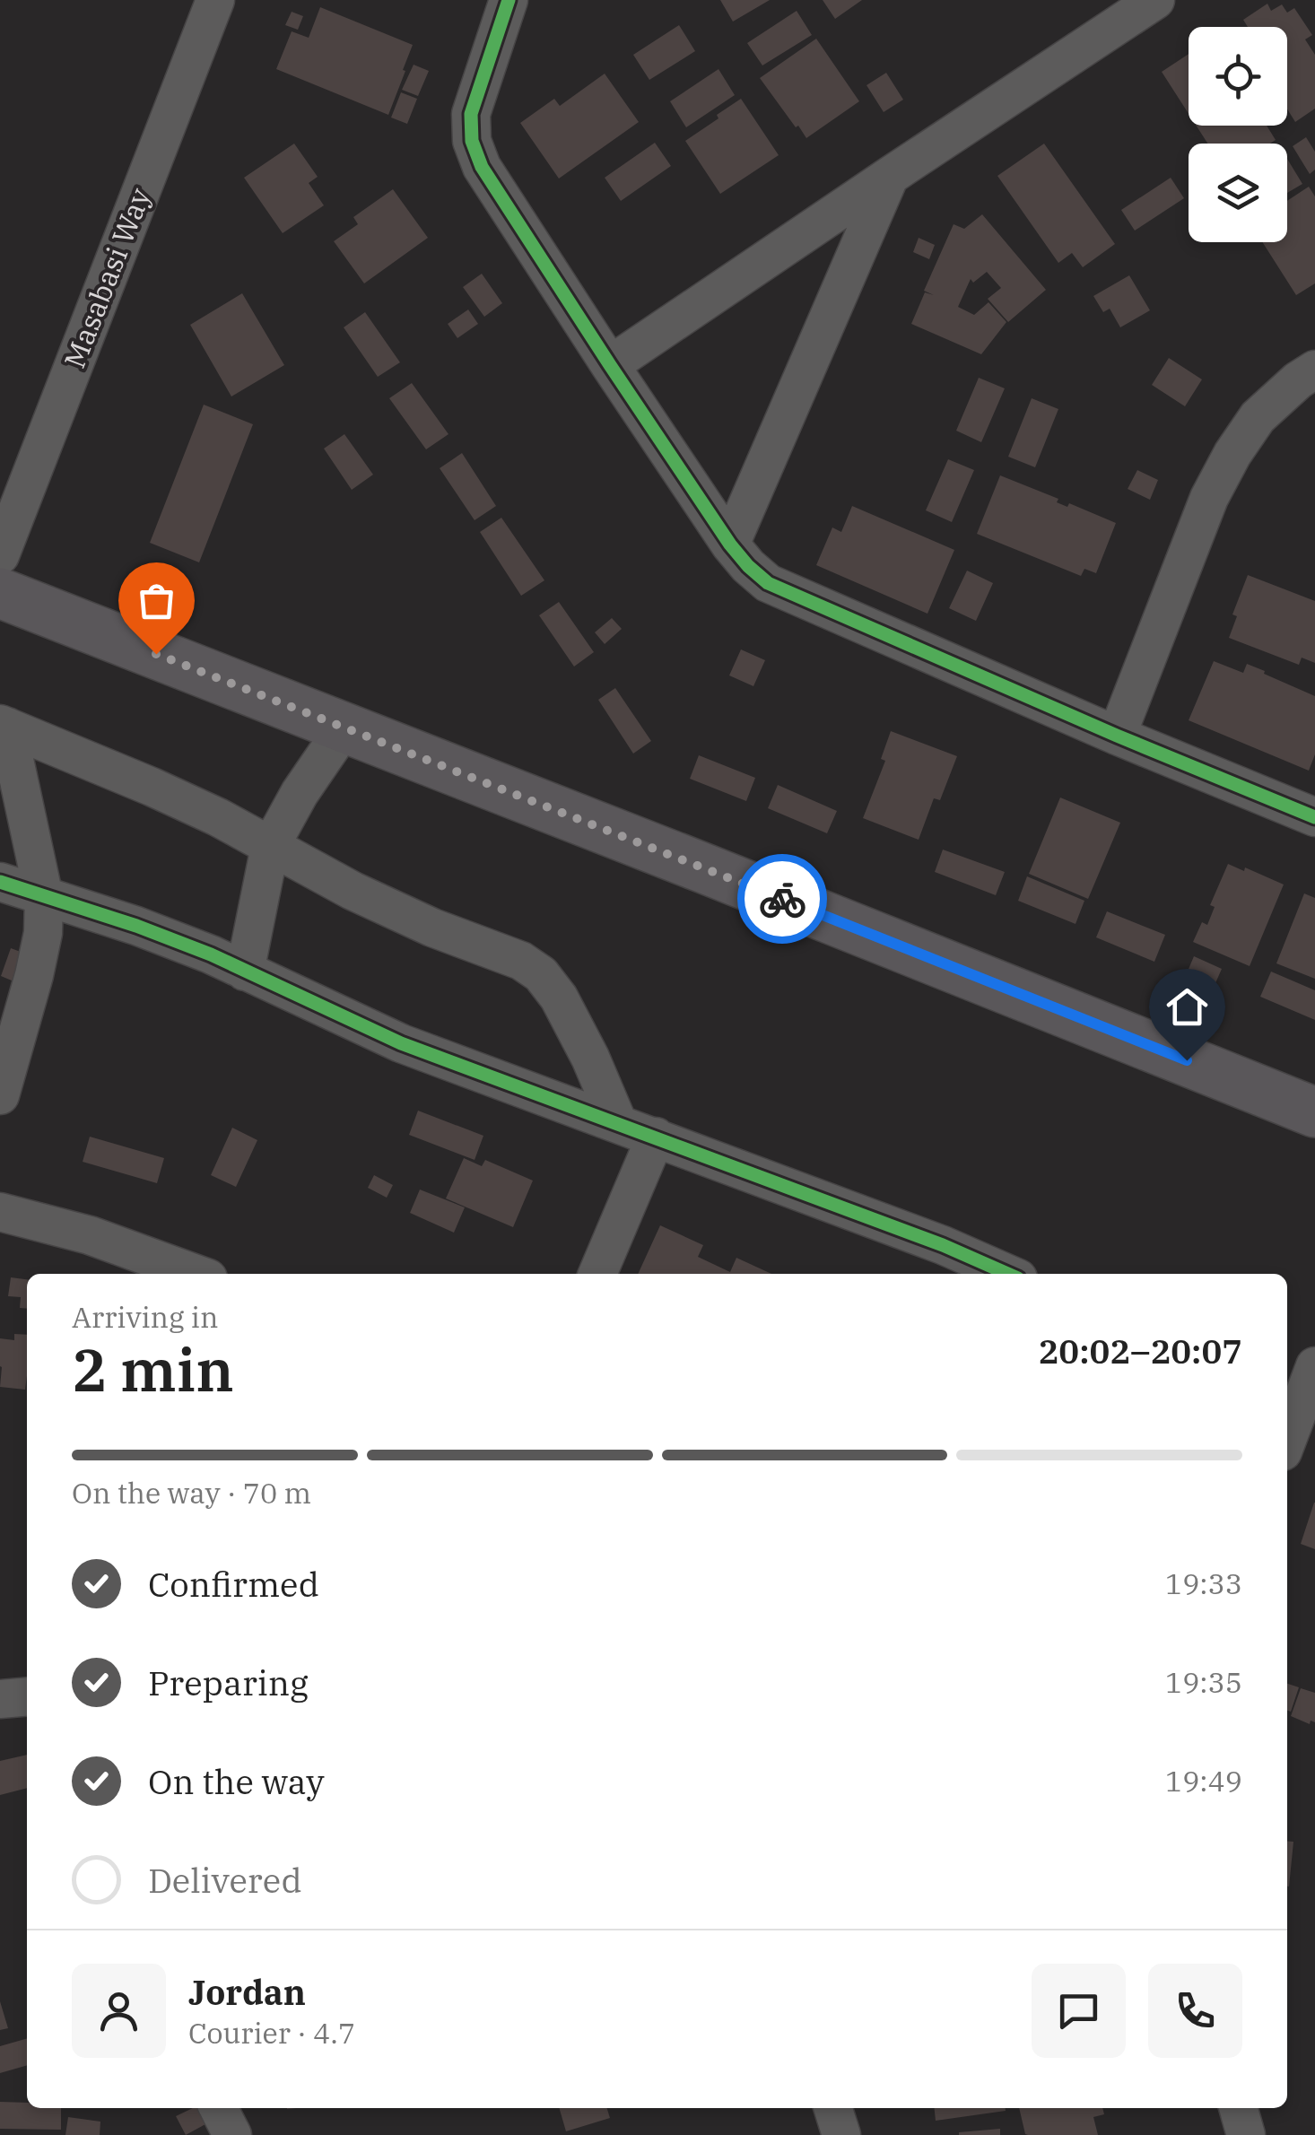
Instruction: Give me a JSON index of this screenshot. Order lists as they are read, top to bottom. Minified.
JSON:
{"streets":{"street":["Masabasi Way"]},"page":{"heading":["2 min","Arriving in","20:02–20:07"],"panel":["Jordan","Courier · 4.7"],"bar":"On the way · 70 m","list":[["Confirmed","19:33"],["Preparing","19:35"],["On the way","19:49"],"Delivered"]}}
